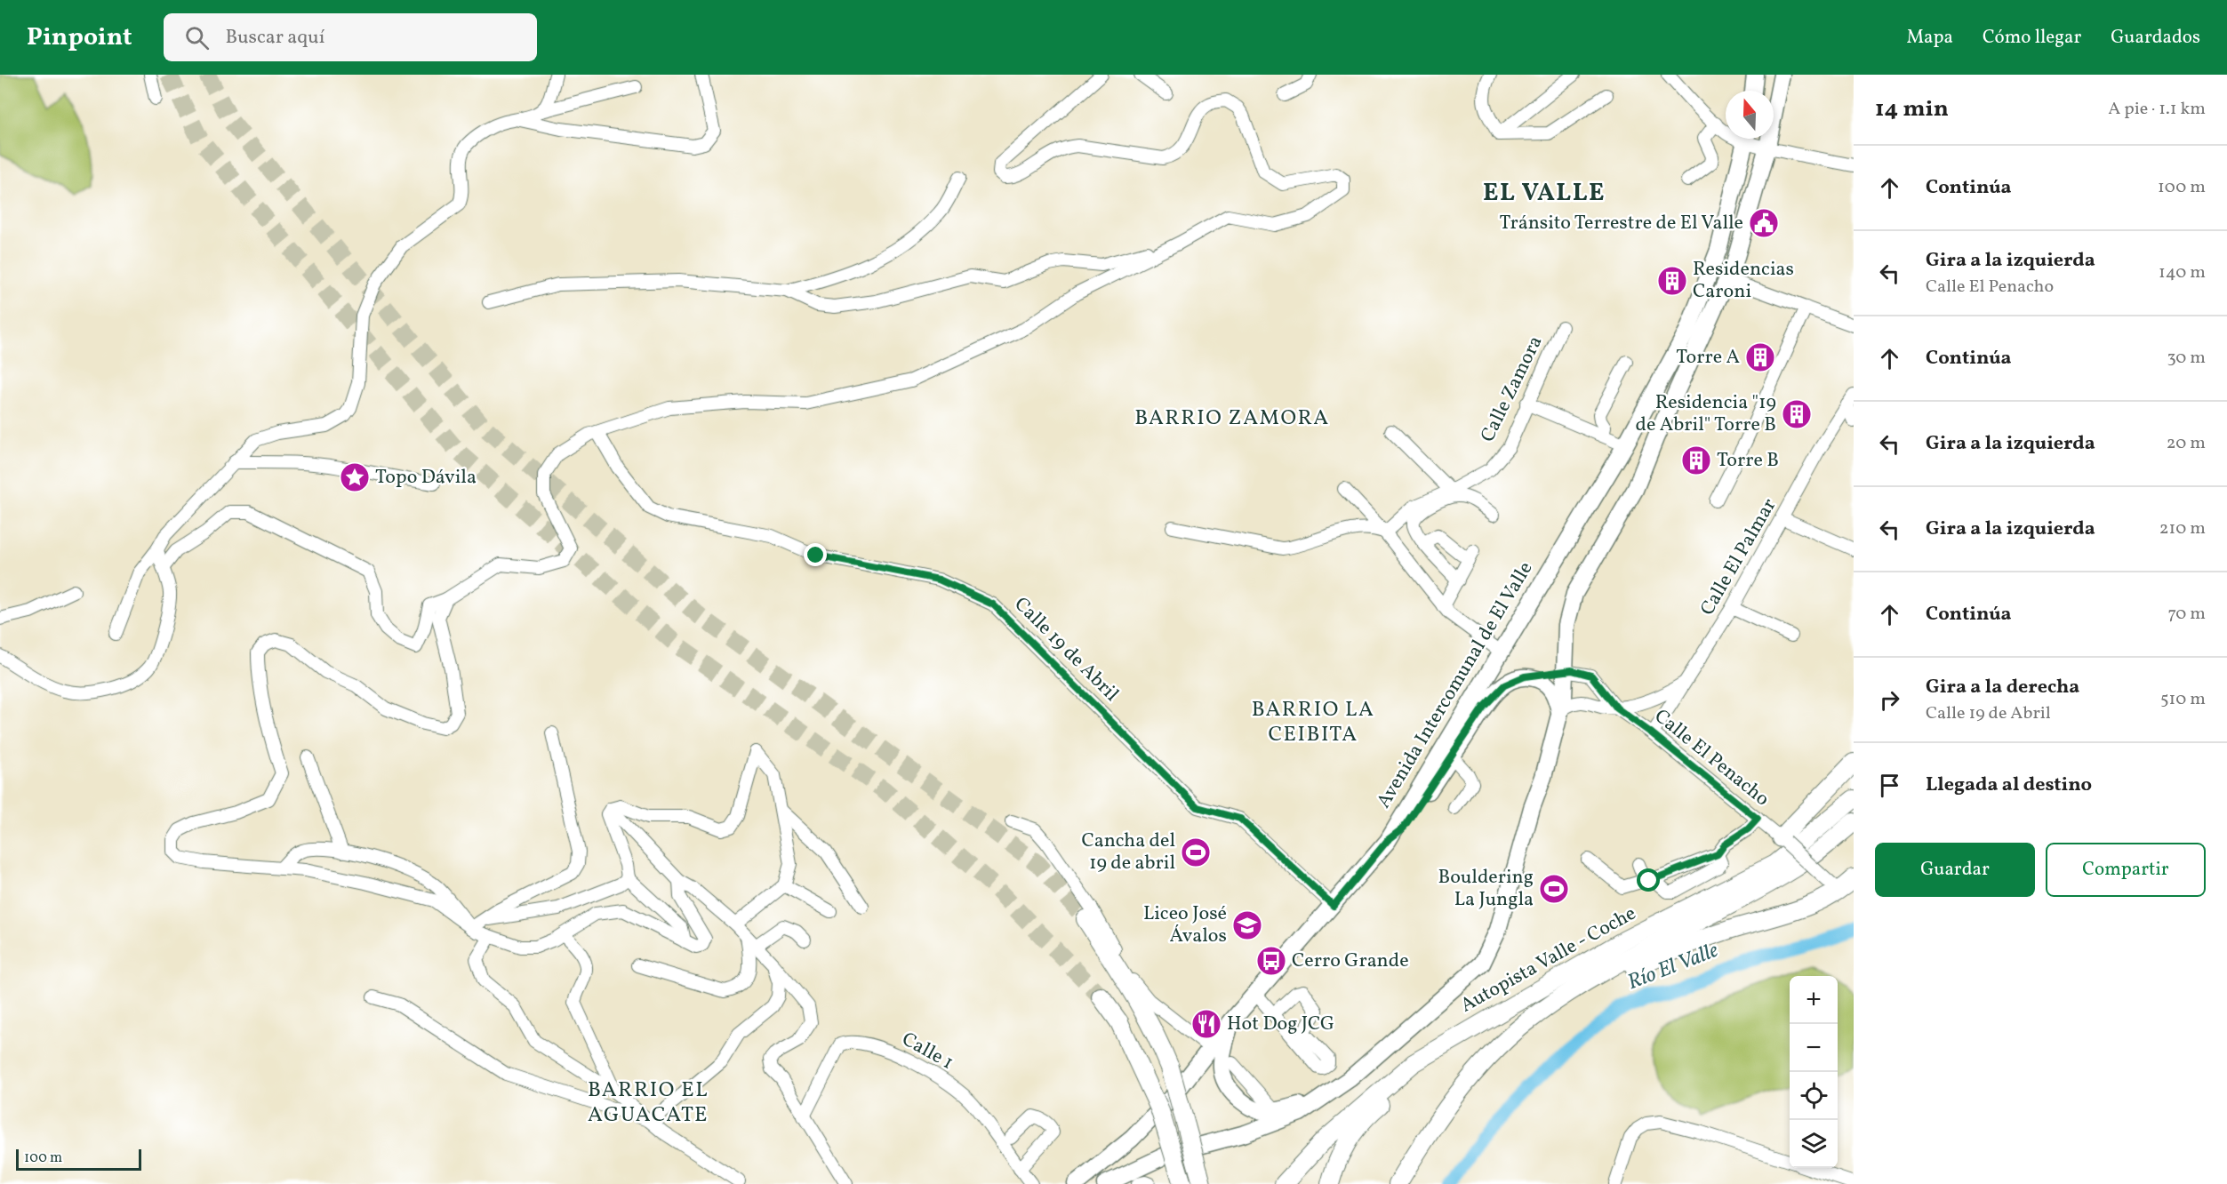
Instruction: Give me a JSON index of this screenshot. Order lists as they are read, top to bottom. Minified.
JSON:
{"streets":{"highway":["Autopista Valle - Coche"],"main road":["Avenida Intercomunal de El Valle"],"street":["Calle Zamora","Calle El Palmar","Calle 19 de Abril","Calle El Penacho","Calle 1"]},"crossings":[["Calle El Palmar","Calle El Penacho"],["Calle 19 de Abril","Avenida Intercomunal de El Valle"]],"districts":["EL VALLE","BARRIO ZAMORA","BARRIO LA CEIBITA","BARRIO EL AGUACATE"],"water":["Río El Valle"],"places":{"public building":["Tránsito Terrestre de El Valle"],"building":["Residencias Caroni","Torre A","Residencia \"19 de Abril\" Torre B","Torre B"],"place":["Topo Dávila"],"sports":["Cancha del 19 de abril","Bouldering La Jungla"],"school or university":["Liceo José Ávalos"],"bus stop":["Cerro Grande"],"restaurant":["Hot Dog JCG"]},"scale_bar":"100 m","north":"top","page":{"header":"Pinpoint","search":"Buscar aquí","nav":["Mapa","Cómo llegar","Guardados"],"heading":["14 min","A pie · 1.1 km"],"list":[["Continúa","100 m"],["Gira a la izquierda","Calle El Penacho","140 m"],["Continúa","30 m"],["Gira a la izquierda","20 m"],["Gira a la izquierda","210 m"],["Continúa","70 m"],["Gira a la derecha","Calle 19 de Abril","510 m"],"Llegada al destino"],"buttons":["Guardar","Compartir"],"map_buttons":["+","−"],"scale":"100 m"}}
